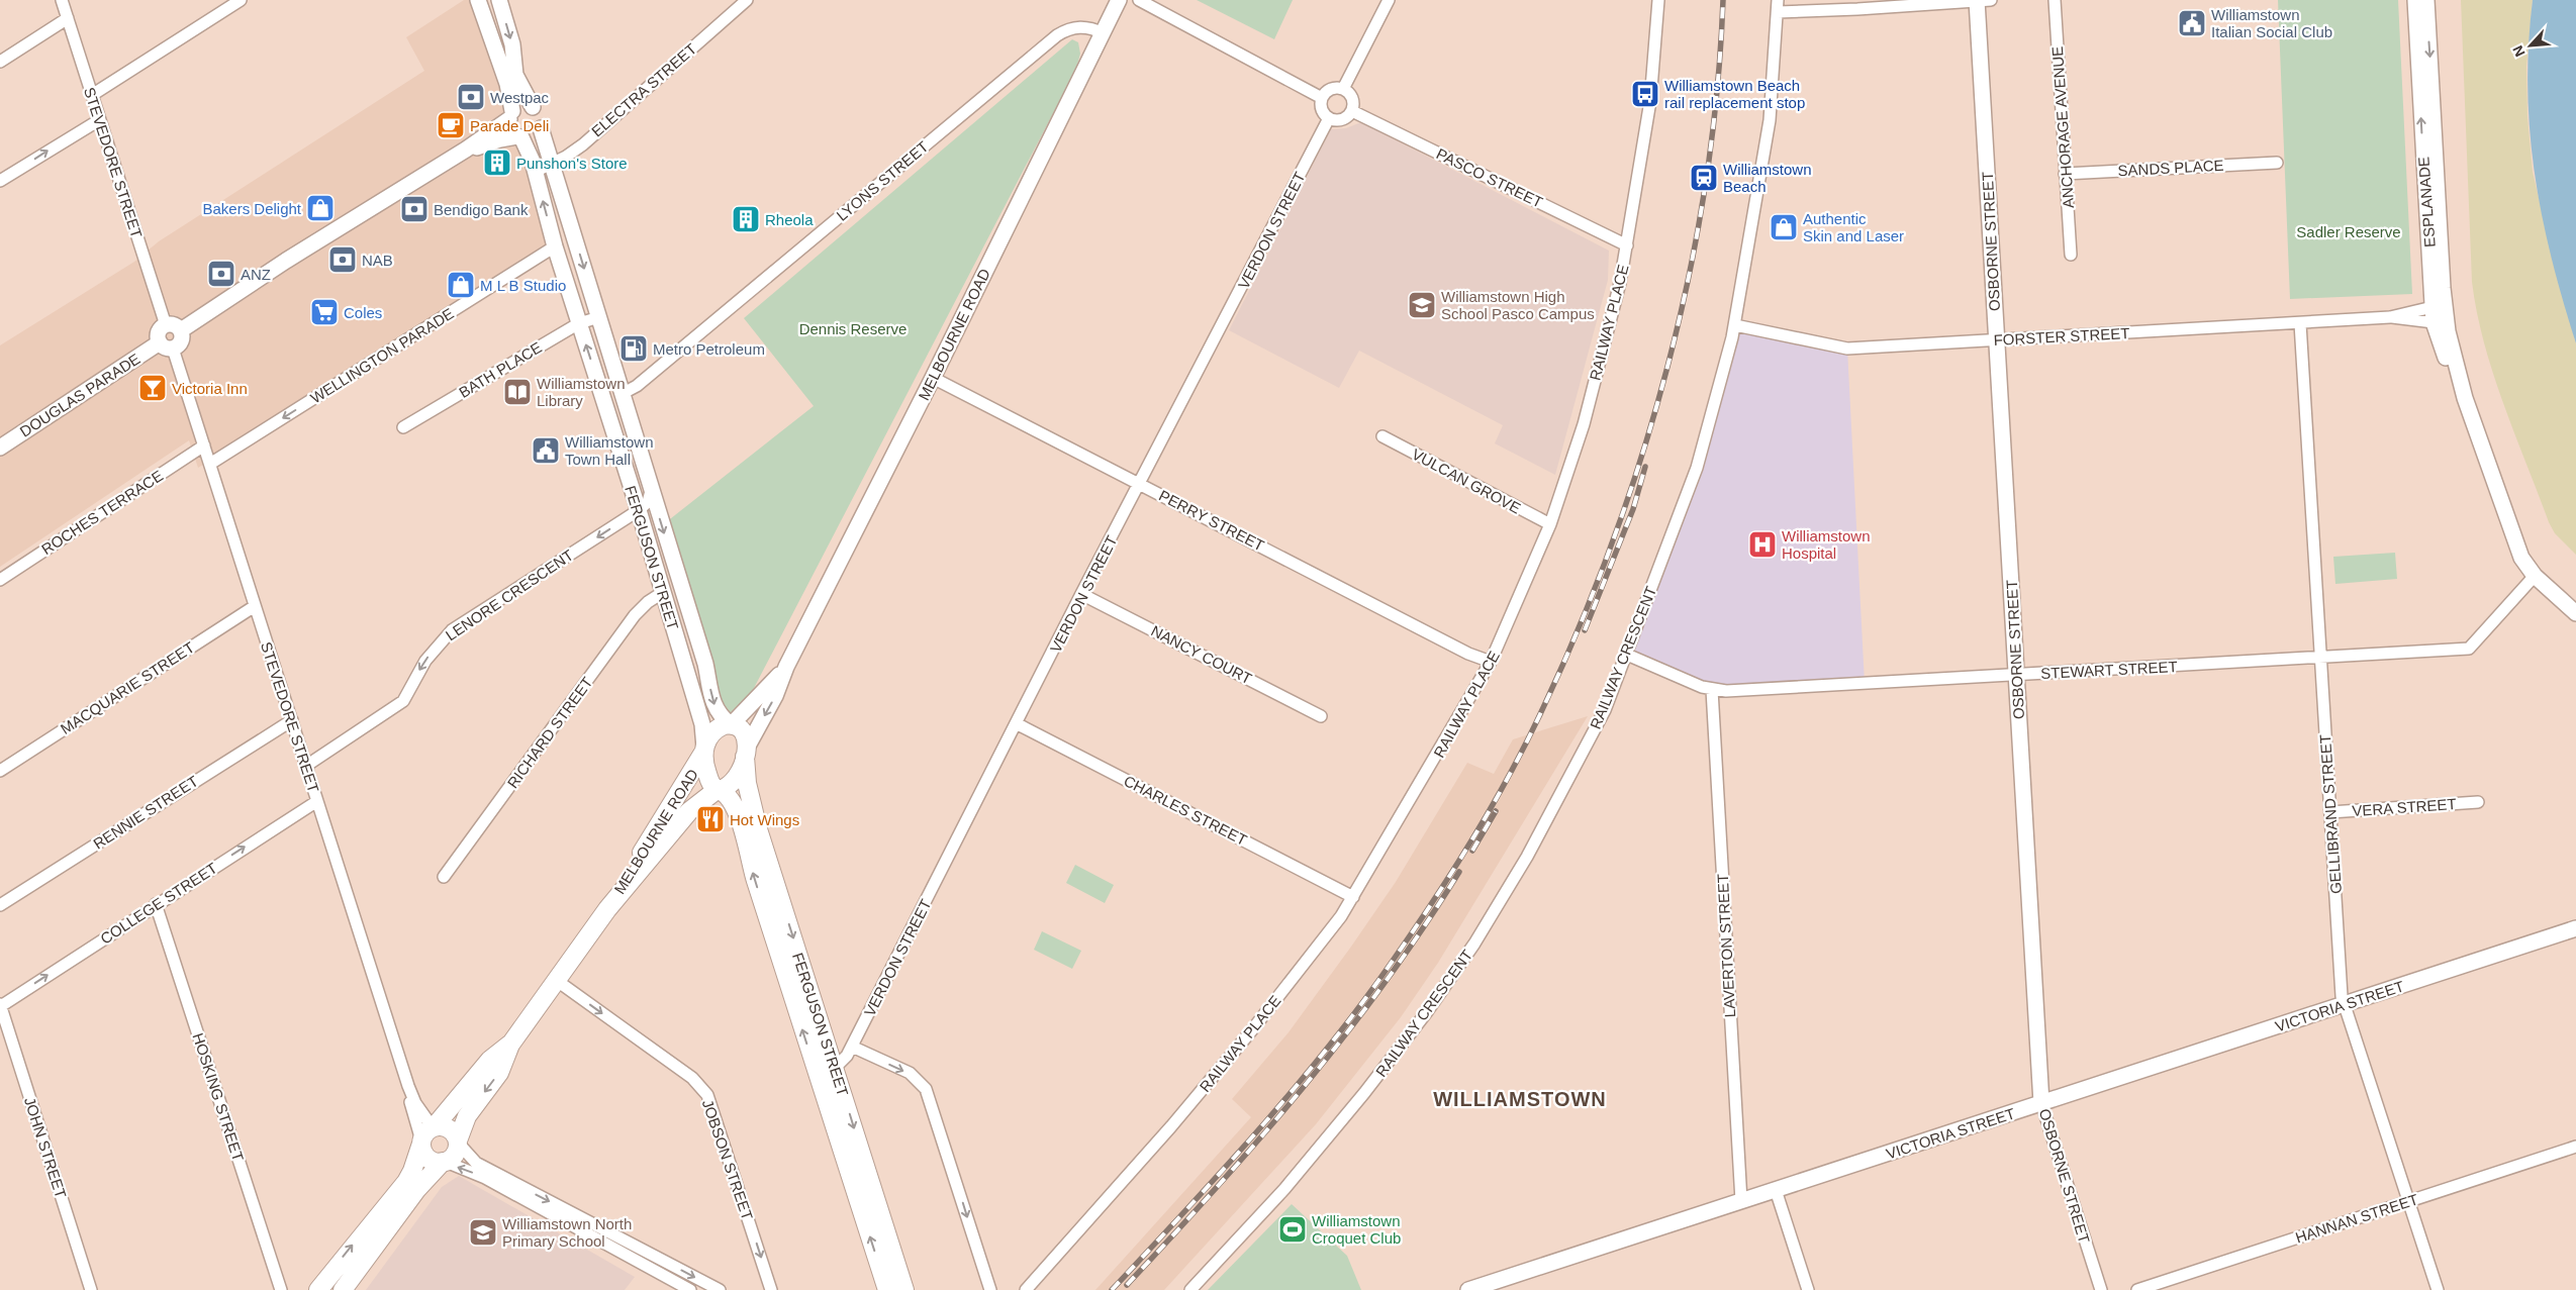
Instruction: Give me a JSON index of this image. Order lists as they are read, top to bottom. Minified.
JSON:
{"streets":{"main road":["MELBOURNE ROAD","FERGUSON STREET"],"street":["ELECTRA STREET","ANCHORAGE AVENUE","STEVEDORE STREET","SANDS PLACE","PASCO STREET","LYONS STREET","ESPLANADE","VERDON STREET","OSBORNE STREET","RAILWAY PLACE","FORSTER STREET","WELLINGTON PARADE","BATH PLACE","DOUGLAS PARADE","VULCAN GROVE","ROCHES TERRACE","PERRY STREET","LENORE CRESCENT","NANCY COURT","RAILWAY CRESCENT","STEWART STREET","MACQUARIE STREET","RICHARD STREET","VERA STREET","CHARLES STREET","RENNIE STREET","GELLIBRAND STREET","COLLEGE STREET","LAVERTON STREET","VICTORIA STREET","HOSKING STREET","JOHN STREET","JOBSON STREET","HANNAN STREET"]},"crossings":[["ELECTRA STREET","FERGUSON STREET"],["ANCHORAGE AVENUE","SANDS PLACE"],["STEVEDORE STREET","MELBOURNE ROAD"],["STEVEDORE STREET","WELLINGTON PARADE"],["STEVEDORE STREET","DOUGLAS PARADE"],["STEVEDORE STREET","ROCHES TERRACE"],["STEVEDORE STREET","LENORE CRESCENT"],["STEVEDORE STREET","MACQUARIE STREET"],["STEVEDORE STREET","RENNIE STREET"],["STEVEDORE STREET","COLLEGE STREET"],["PASCO STREET","VERDON STREET"],["PASCO STREET","RAILWAY PLACE"],["LYONS STREET","MELBOURNE ROAD"],["LYONS STREET","FERGUSON STREET"],["ESPLANADE","FORSTER STREET"],["ESPLANADE","STEWART STREET"],["VERDON STREET","PERRY STREET"],["VERDON STREET","FERGUSON STREET"],["VERDON STREET","NANCY COURT"],["VERDON STREET","CHARLES STREET"],["OSBORNE STREET","FORSTER STREET"],["OSBORNE STREET","STEWART STREET"],["OSBORNE STREET","VICTORIA STREET"],["RAILWAY PLACE","VULCAN GROVE"],["RAILWAY PLACE","PERRY STREET"],["RAILWAY PLACE","CHARLES STREET"],["MELBOURNE ROAD","PERRY STREET"],["MELBOURNE ROAD","FERGUSON STREET"],["MELBOURNE ROAD","JOBSON STREET"],["FORSTER STREET","RAILWAY CRESCENT"],["FORSTER STREET","GELLIBRAND STREET"],["WELLINGTON PARADE","FERGUSON STREET"],["BATH PLACE","FERGUSON STREET"],["FERGUSON STREET","LENORE CRESCENT"],["FERGUSON STREET","RICHARD STREET"],["RAILWAY CRESCENT","STEWART STREET"],["STEWART STREET","GELLIBRAND STREET"],["STEWART STREET","LAVERTON STREET"],["VERA STREET","GELLIBRAND STREET"],["GELLIBRAND STREET","VICTORIA STREET"],["GELLIBRAND STREET","HANNAN STREET"],["COLLEGE STREET","HOSKING STREET"],["COLLEGE STREET","JOHN STREET"],["LAVERTON STREET","VICTORIA STREET"]],"one_way":["WELLINGTON PARADE","LENORE CRESCENT","COLLEGE STREET","JOBSON STREET"],"districts":["WILLIAMSTOWN"],"parks":["Sadler Reserve","Dennis Reserve"],"places":{"public building":["Williamstown Italian Social Club","Williamstown Town Hall"],"bus stop":["Williamstown Beach rail replacement stop"],"bank":["Westpac","Bendigo Bank","NAB","ANZ"],"cafe":["Parade Deli"],"building":["Punshon's Store","Rheola"],"station":["Williamstown Beach"],"shop":["Bakers Delight","Authentic Skin and Laser","M L B Studio"],"school or university":["Williamstown High School Pasco Campus","Williamstown North Primary School"],"supermarket":["Coles"],"fuel station":["Metro Petroleum"],"bar":["Victoria Inn"],"library":["Williamstown Library"],"hospital":["Williamstown Hospital"],"restaurant":["Hot Wings"],"sports":["Williamstown Croquet Club"]},"north":"bottom left"}
